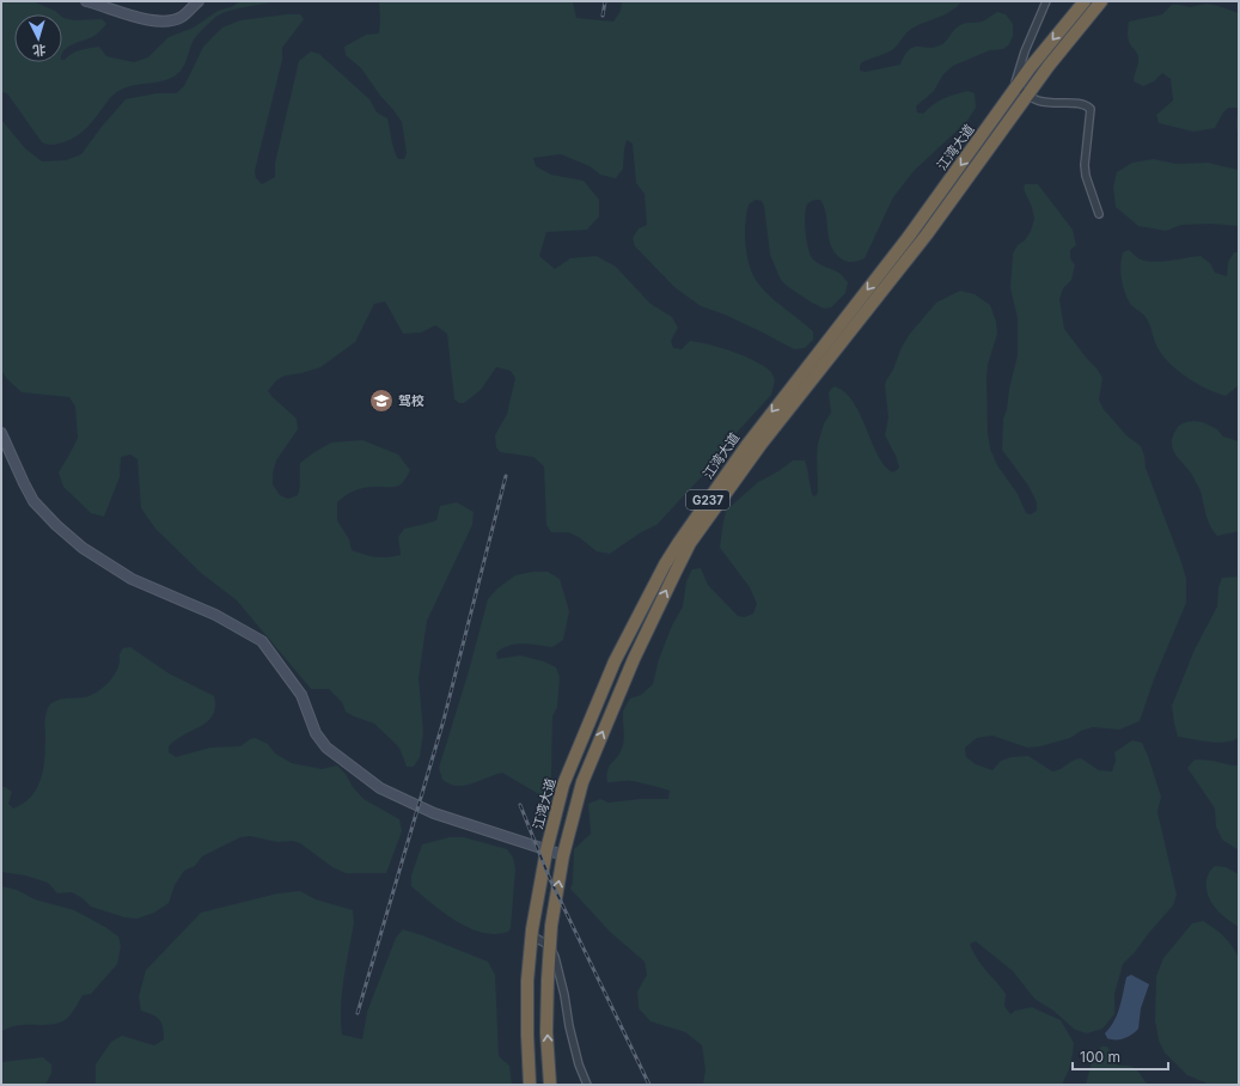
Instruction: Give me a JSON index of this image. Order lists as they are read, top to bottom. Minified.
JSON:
{"streets":{"highway":["江湾大道","G237"]},"places":{"school or university":["驾校"]},"scale_bar":"100 m","north":"bottom"}
